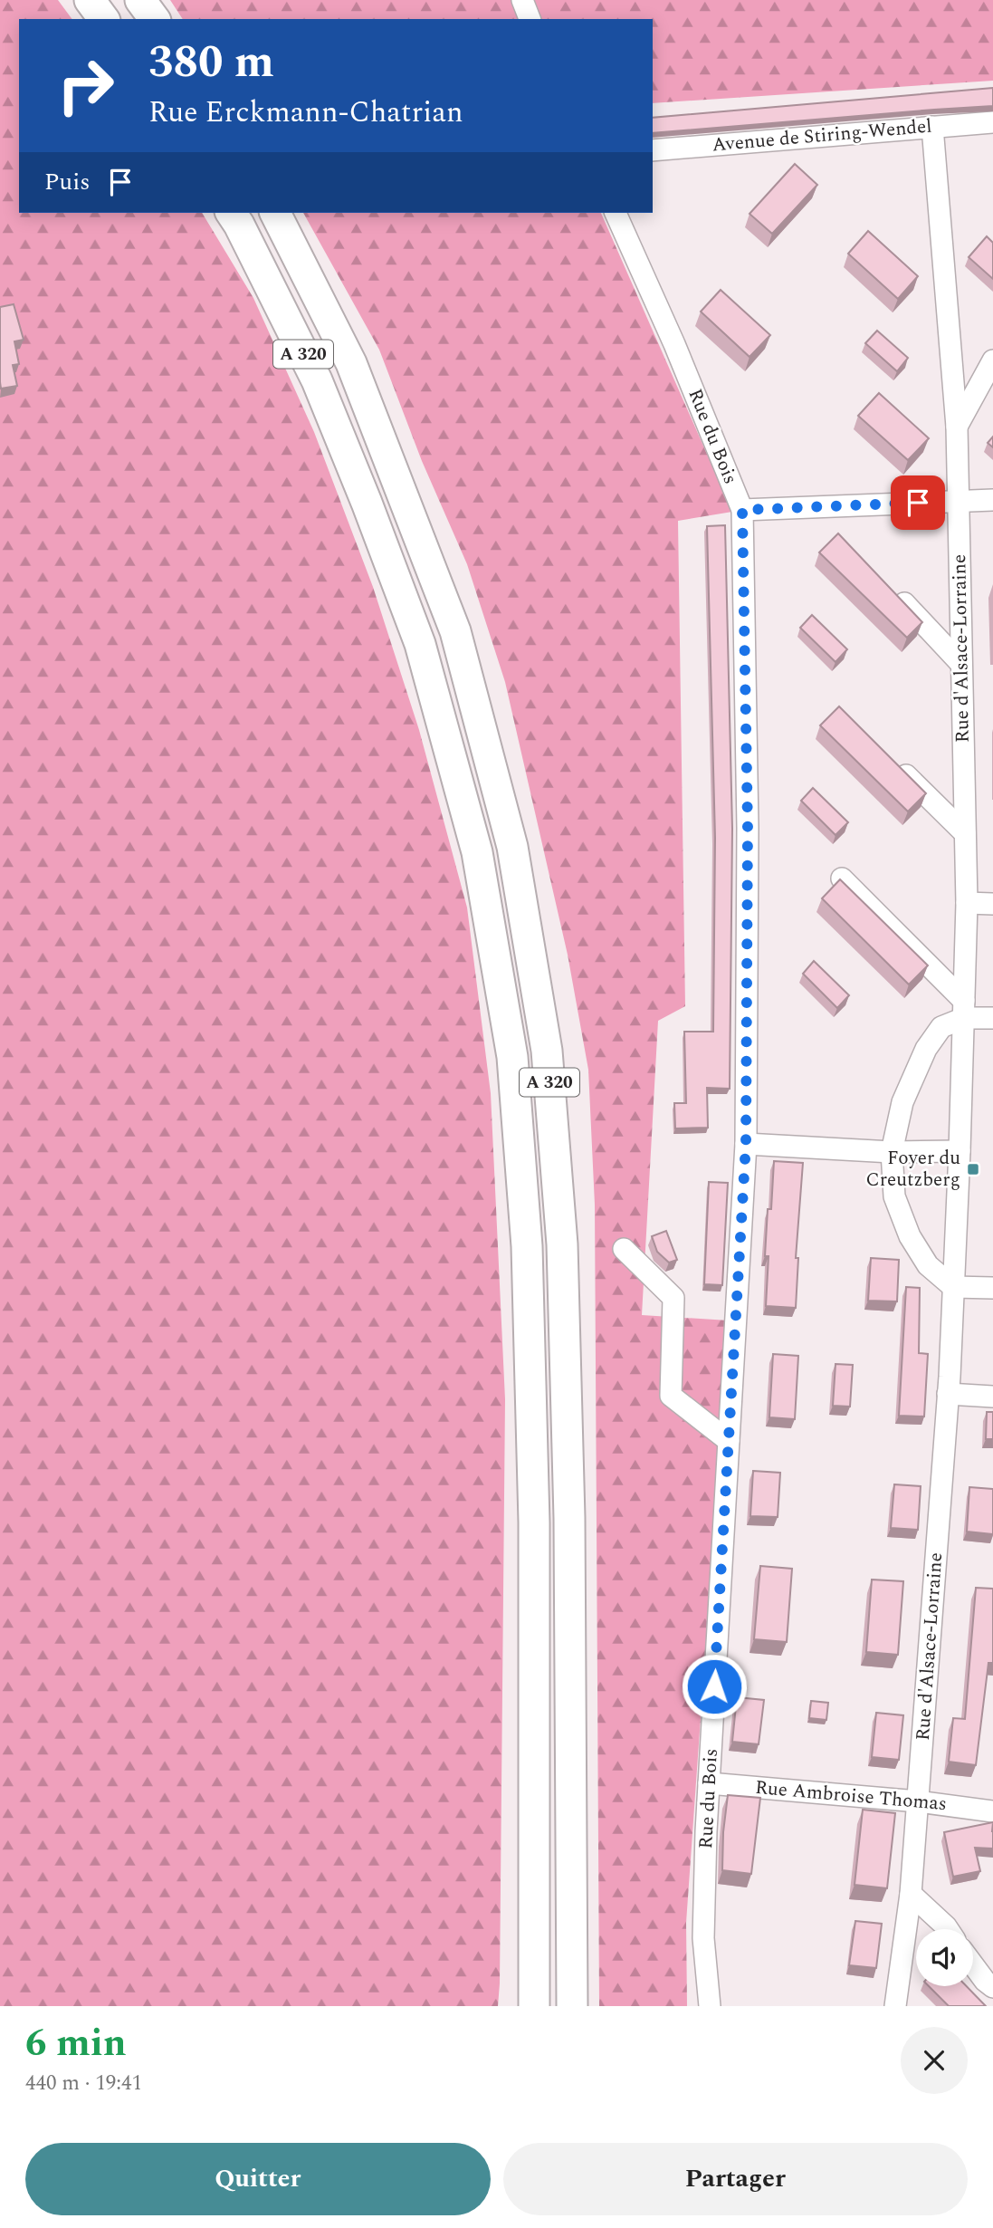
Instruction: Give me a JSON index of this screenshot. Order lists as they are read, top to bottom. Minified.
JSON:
{"streets":{"highway":["A 320"],"street":["Avenue de Stiring-Wendel","Rue du Bois","Rue d'Alsace-Lorraine","Rue Ambroise Thomas"]},"crossings":[["Avenue de Stiring-Wendel","Rue d'Alsace-Lorraine"],["Rue du Bois","Rue Ambroise Thomas"],["Rue d'Alsace-Lorraine","Rue Ambroise Thomas"]],"places":{"transit":["Foyer du Creutzberg"]},"page":{"turn":["380 m","Rue Erckmann-Chatrian"],"then":"Puis","heading":["6 min","440 m · 19:41"],"buttons":["Quitter","Partager"]}}
